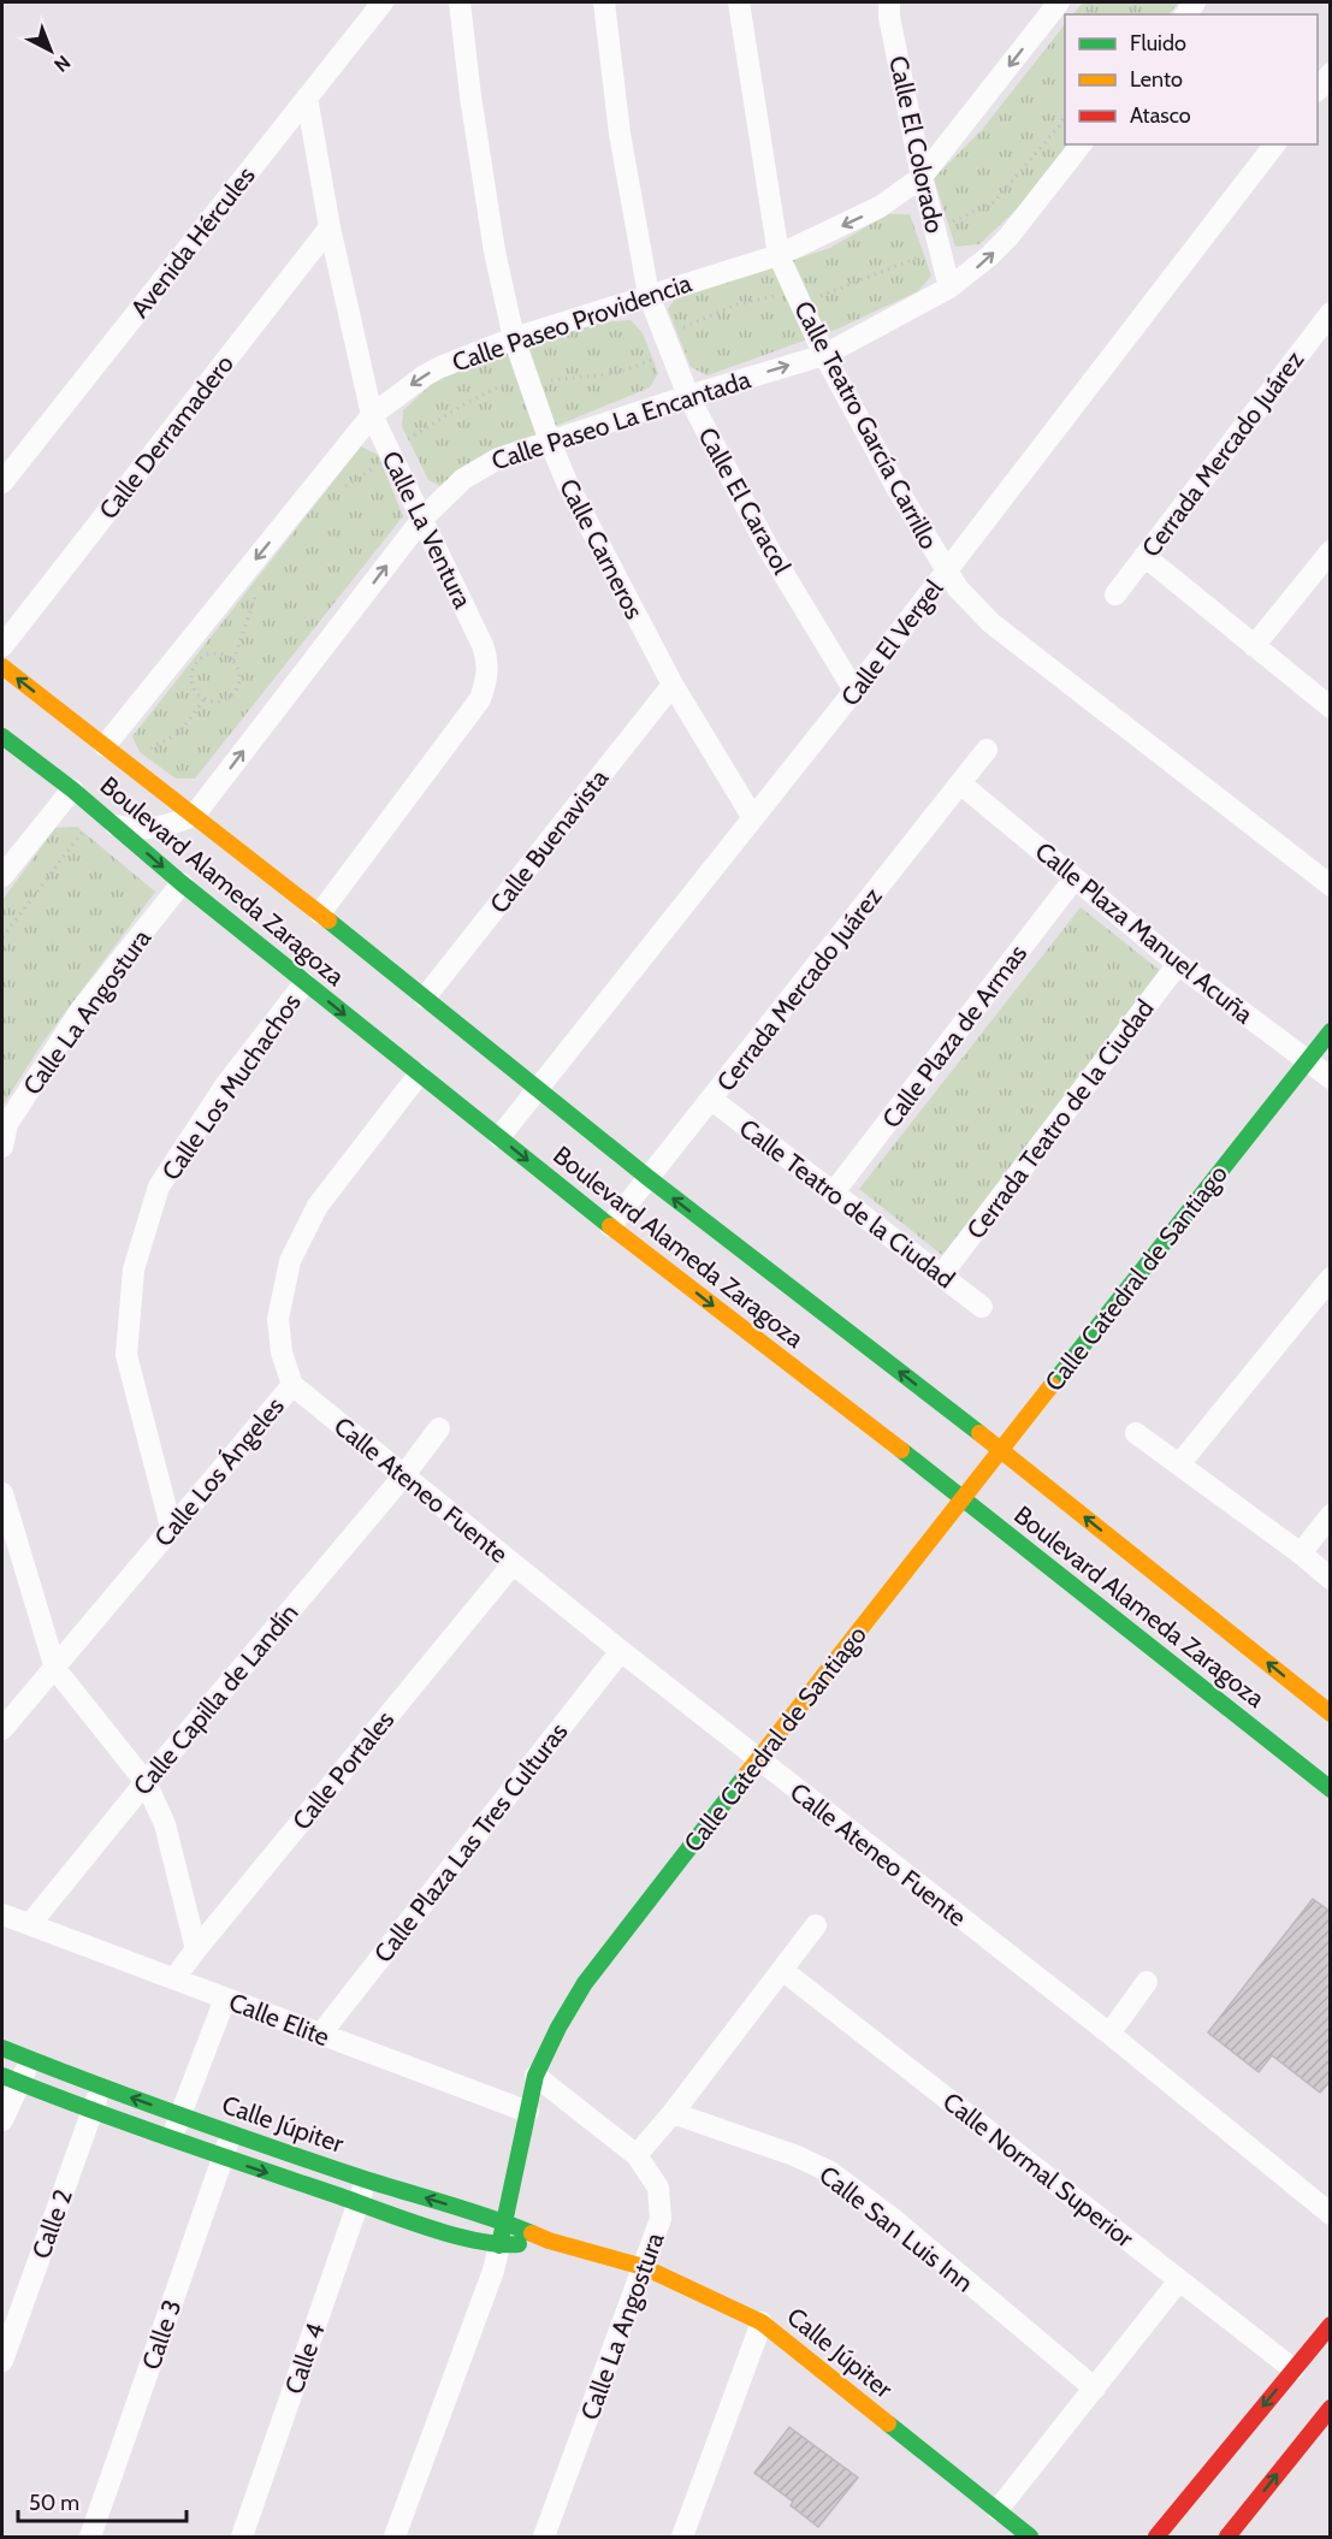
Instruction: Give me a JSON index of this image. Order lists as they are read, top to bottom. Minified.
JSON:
{"streets":{"street":["Calle El Colorado","Avenida Hércules","Calle Paseo Providencia","Calle Paseo La Encantada","Calle Teatro García Carrillo","Calle Derramadero","Cerrada Mercado Juárez","Calle El Caracol","Calle La Ventura","Calle Carneros","Calle El Vergel","Calle Buenavista","Boulevard Alameda Zaragoza","Calle Plaza Manuel Acuña","Calle La Angostura","Calle Plaza de Armas","Calle Los Muchachos","Cerrada Teatro de la Ciudad","Calle Teatro de la Ciudad","Calle Catedral de Santiago","Calle Los Ángeles","Calle Ateneo Fuente","Calle Capilla de Landín","Calle Portales","Calle Plaza Las Tres Culturas","Calle Elite","Calle Júpiter","Calle Normal Superior","Calle 2","Calle San Luis Inn","Calle 3","Calle 4"]},"crossings":[["Calle El Colorado","Calle Paseo Providencia"],["Calle El Colorado","Calle Paseo La Encantada"],["Avenida Hércules","Calle La Ventura"],["Calle Paseo Providencia","Calle Teatro García Carrillo"],["Calle Paseo Providencia","Calle El Caracol"],["Calle Paseo Providencia","Calle La Ventura"],["Calle Paseo Providencia","Calle Carneros"],["Calle Paseo Providencia","Boulevard Alameda Zaragoza"],["Calle Paseo La Encantada","Calle Teatro García Carrillo"],["Calle Paseo La Encantada","Calle El Caracol"],["Calle Paseo La Encantada","Calle La Ventura"],["Calle Paseo La Encantada","Calle Carneros"],["Calle Paseo La Encantada","Boulevard Alameda Zaragoza"],["Calle Teatro García Carrillo","Calle El Vergel"],["Calle Derramadero","Calle La Ventura"],["Cerrada Mercado Juárez","Boulevard Alameda Zaragoza"],["Cerrada Mercado Juárez","Calle Plaza Manuel Acuña"],["Cerrada Mercado Juárez","Calle Teatro de la Ciudad"],["Calle El Caracol","Calle El Vergel"],["Calle La Ventura","Boulevard Alameda Zaragoza"],["Calle Carneros","Calle El Vergel"],["Calle Carneros","Calle Buenavista"],["Calle El Vergel","Boulevard Alameda Zaragoza"],["Calle Buenavista","Boulevard Alameda Zaragoza"],["Boulevard Alameda Zaragoza","Calle La Angostura"],["Boulevard Alameda Zaragoza","Calle Los Muchachos"],["Boulevard Alameda Zaragoza","Calle Catedral de Santiago"],["Boulevard Alameda Zaragoza","Calle Los Ángeles"],["Calle Plaza Manuel Acuña","Calle Plaza de Armas"],["Calle Plaza Manuel Acuña","Cerrada Teatro de la Ciudad"],["Calle Plaza Manuel Acuña","Calle Catedral de Santiago"],["Calle La Angostura","Calle Catedral de Santiago"],["Calle La Angostura","Calle Júpiter"],["Calle Plaza de Armas","Calle Teatro de la Ciudad"],["Calle Los Muchachos","Calle Los Ángeles"],["Cerrada Teatro de la Ciudad","Calle Teatro de la Ciudad"],["Calle Catedral de Santiago","Calle Ateneo Fuente"],["Calle Catedral de Santiago","Calle Elite"],["Calle Catedral de Santiago","Calle Júpiter"],["Calle Los Ángeles","Calle Ateneo Fuente"],["Calle Ateneo Fuente","Calle Capilla de Landín"],["Calle Ateneo Fuente","Calle Portales"],["Calle Ateneo Fuente","Calle Plaza Las Tres Culturas"],["Calle Capilla de Landín","Calle Elite"],["Calle Portales","Calle Elite"],["Calle Plaza Las Tres Culturas","Calle Elite"],["Calle Júpiter","Calle 2"],["Calle Júpiter","Calle 3"],["Calle Júpiter","Calle 4"]],"one_way":["Calle Paseo Providencia","Calle Paseo La Encantada"],"legend":["Fluido","Lento","Atasco"],"scale_bar":"50 m","north":"bottom right"}
